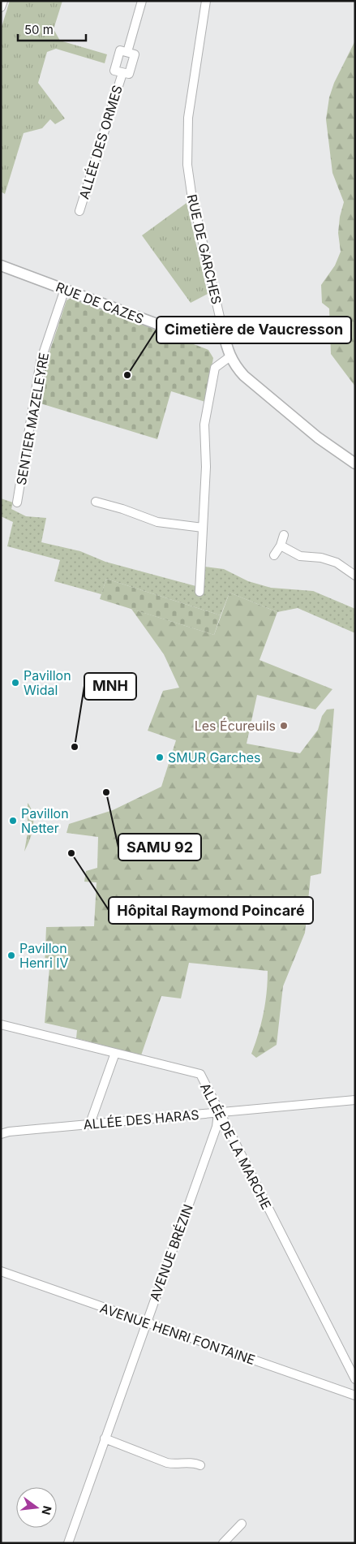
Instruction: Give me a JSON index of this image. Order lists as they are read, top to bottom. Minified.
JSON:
{"streets":{"street":["ALLÉE DES ORMES","RUE DE GARCHES","RUE DE CAZES","SENTIER MAZELEYRE","ALLÉE DES HARAS","ALLÉE DE LA MARCHE","AVENUE BRÉZIN","AVENUE HENRI FONTAINE"]},"crossings":[["RUE DE GARCHES","RUE DE CAZES"],["RUE DE CAZES","SENTIER MAZELEYRE"],["ALLÉE DES HARAS","ALLÉE DE LA MARCHE"],["ALLÉE DES HARAS","AVENUE BRÉZIN"],["ALLÉE DE LA MARCHE","AVENUE BRÉZIN"],["AVENUE BRÉZIN","AVENUE HENRI FONTAINE"]],"places":["Cimetière de Vaucresson","Pavillon Widal","Les Écureuils","MNH","SMUR Garches","SAMU 92","Pavillon Netter","Hôpital Raymond Poincaré","Pavillon Henri IV"],"scale_bar":"50 m","north":"right"}
